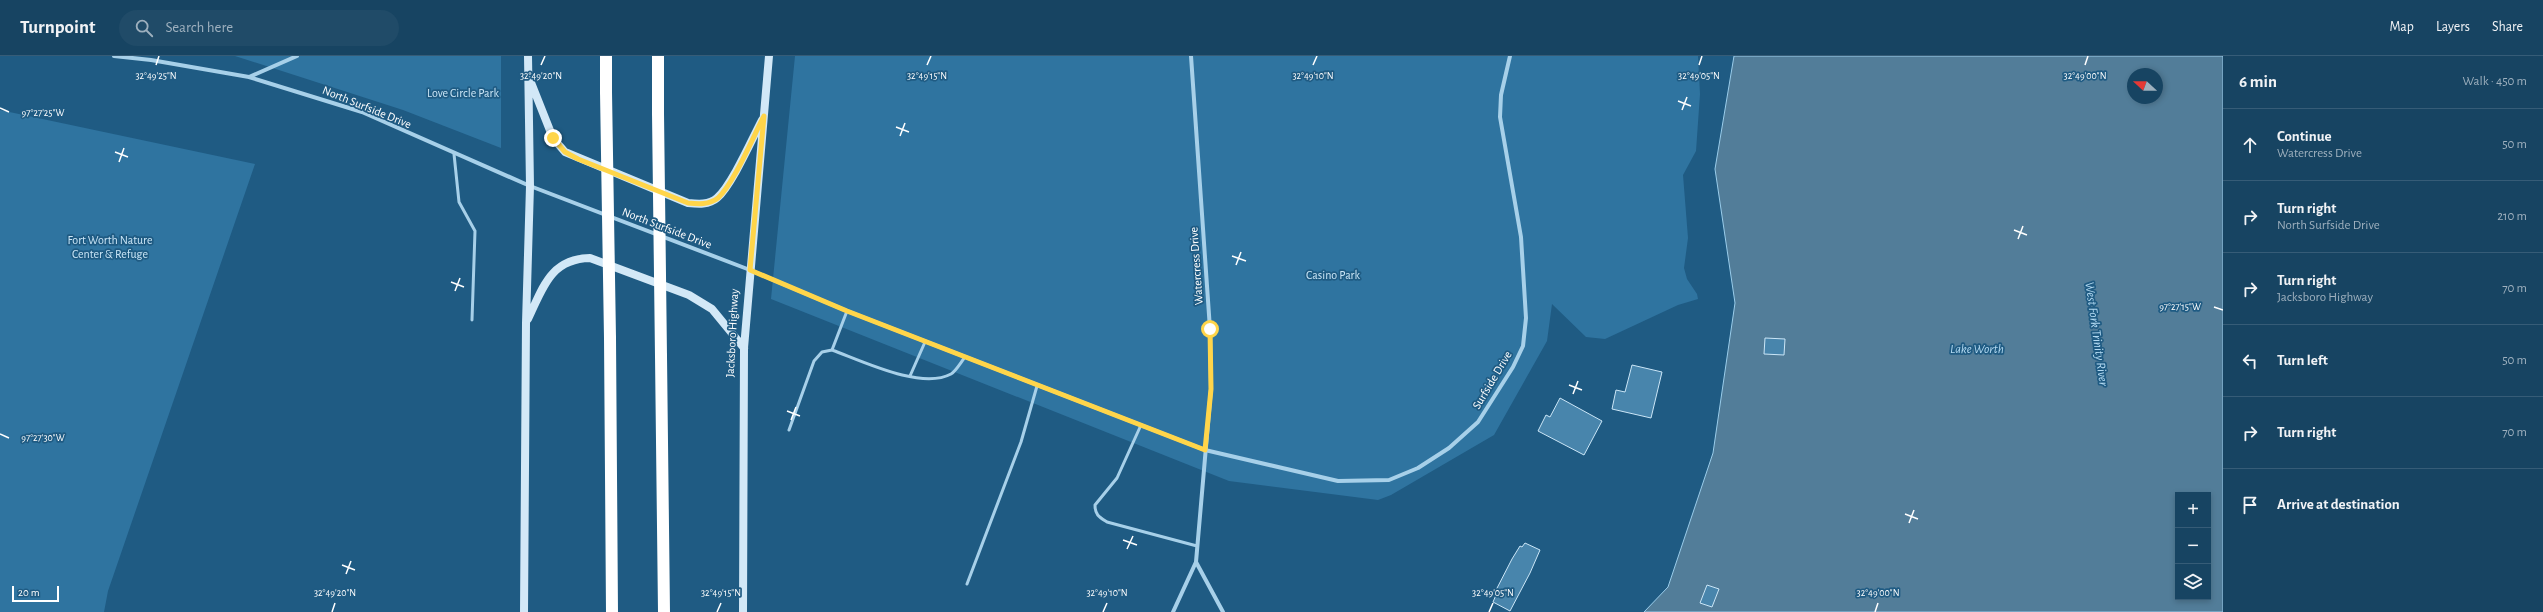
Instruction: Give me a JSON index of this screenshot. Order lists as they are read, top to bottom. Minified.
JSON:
{"streets":{"main road":["Jacksboro Highway"],"street":["North Surfside Drive","Watercress Drive","Surfside Drive"]},"crossings":[["North Surfside Drive","Watercress Drive"],["North Surfside Drive","Jacksboro Highway"],["North Surfside Drive","Surfside Drive"],["Watercress Drive","Surfside Drive"]],"water":["West Fork Trinity River","Lake Worth"],"parks":["Love Circle Park","Fort Worth Nature Center & Refuge","Casino Park"],"scale_bar":"20 m","north":"left","page":{"header":"Turnpoint","search":"Search here","nav":["Map","Layers","Share"],"heading":["6 min","Walk · 450 m"],"list":[["Continue","Watercress Drive","50 m"],["Turn right","North Surfside Drive","210 m"],["Turn right","Jacksboro Highway","70 m"],["Turn left","50 m"],["Turn right","70 m"],"Arrive at destination"],"map_buttons":["+","−"],"scale":"20 m"},"coordinates":["32°49'25\"N","32°49'20\"N","32°49'15\"N","32°49'10\"N","32°49'05\"N","32°49'00\"N","97°27'25\"W","97°27'15\"W","97°27'30\"W"]}
